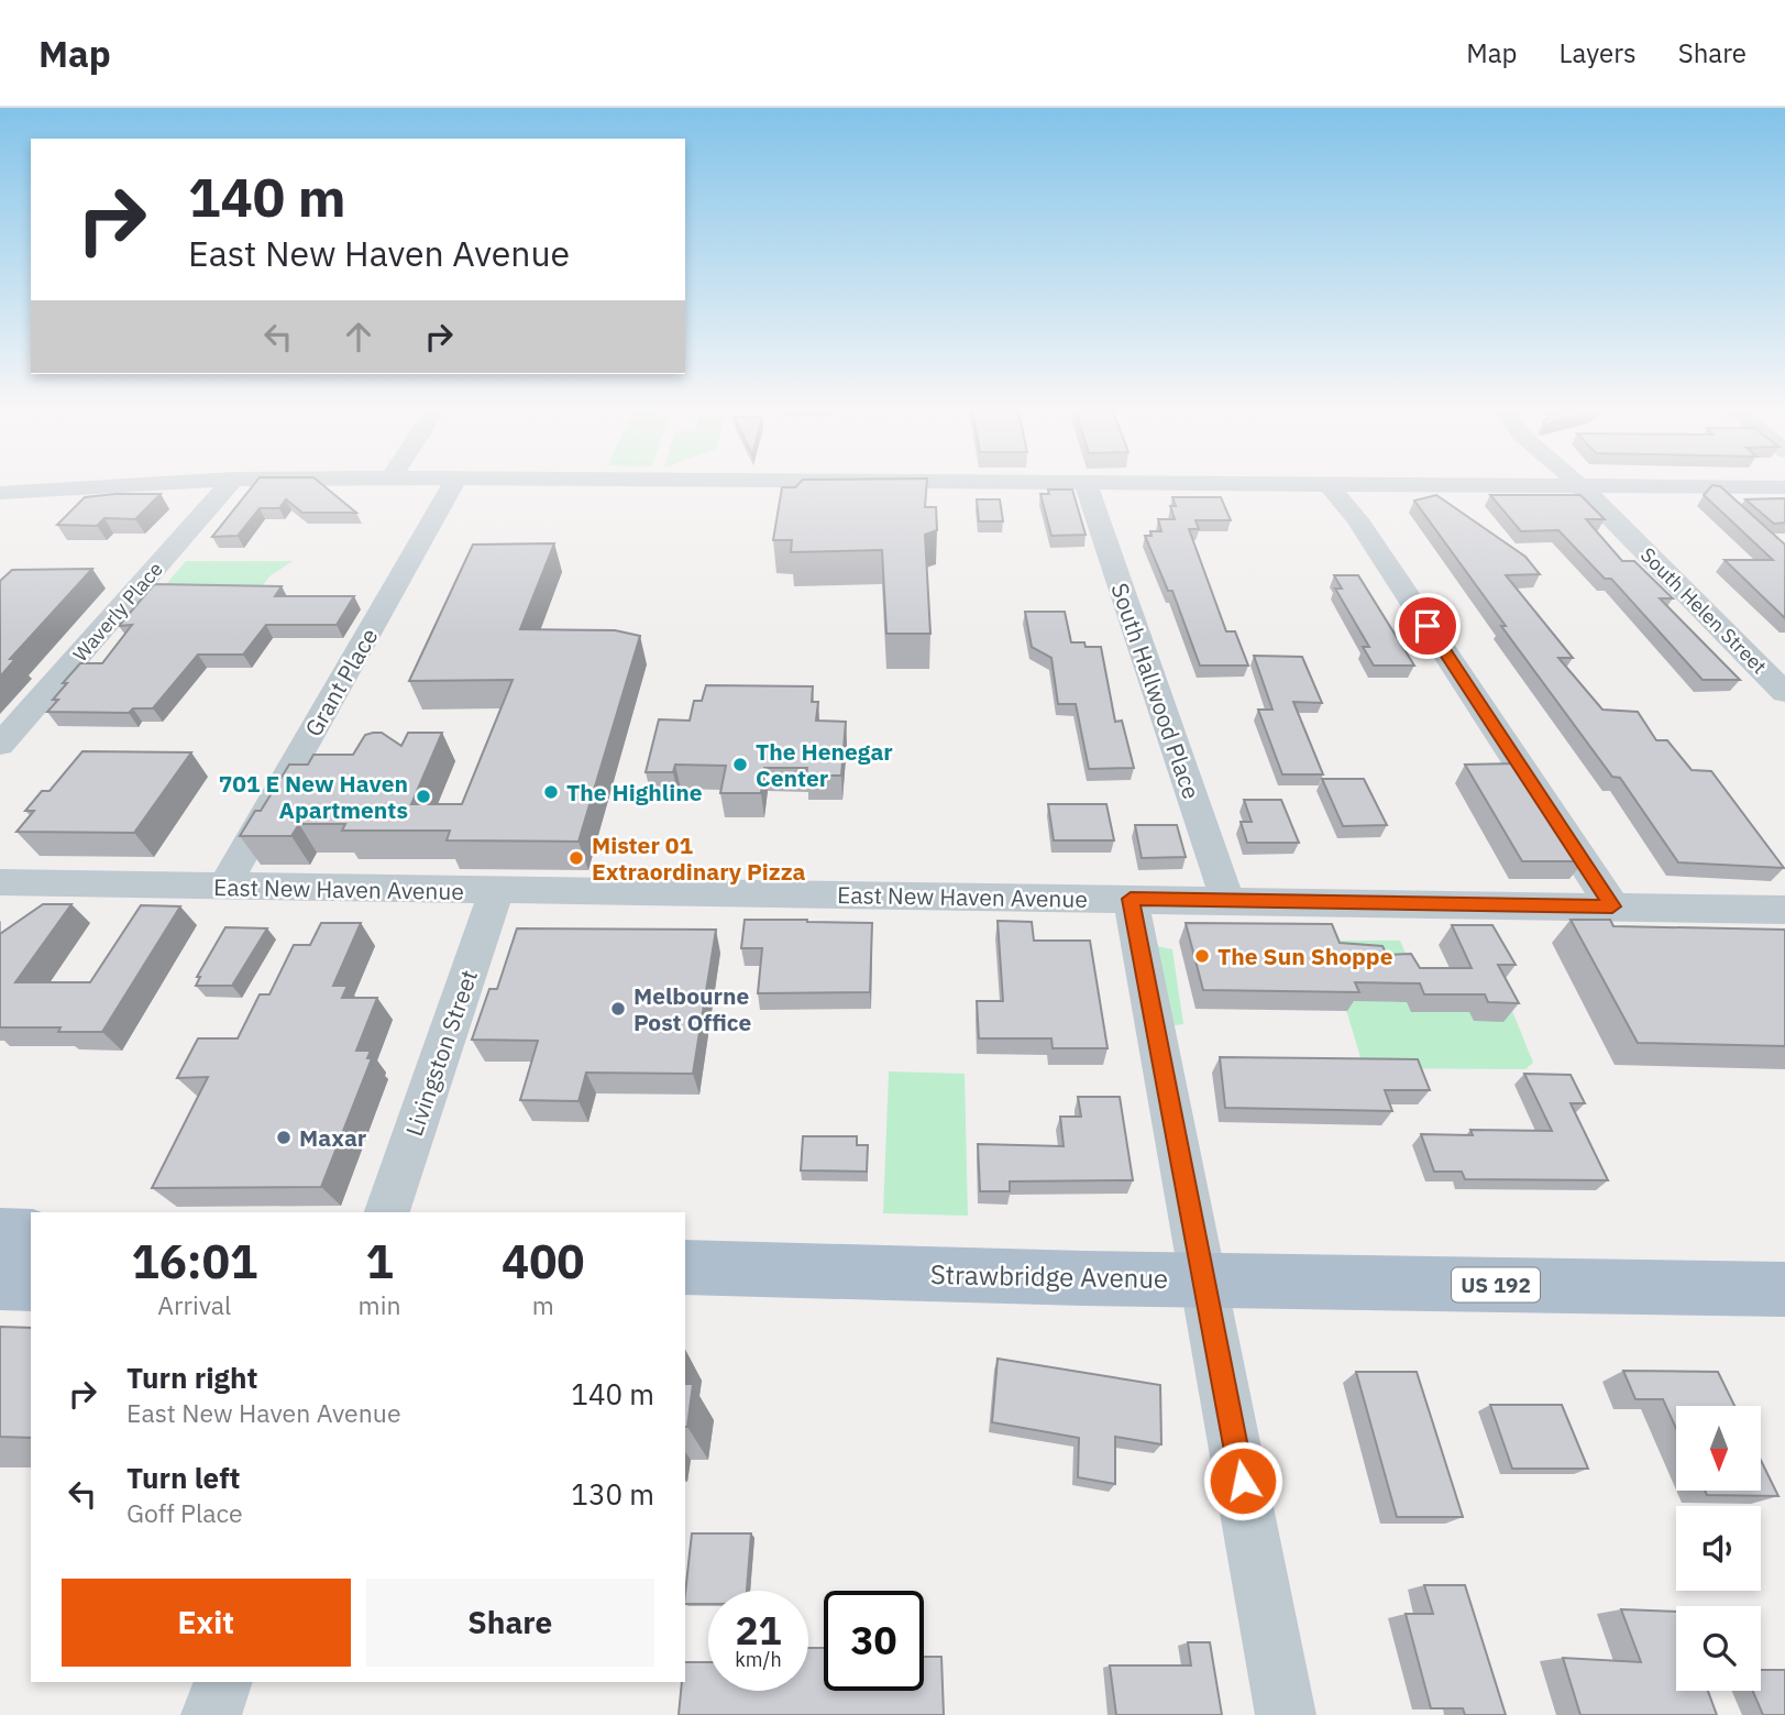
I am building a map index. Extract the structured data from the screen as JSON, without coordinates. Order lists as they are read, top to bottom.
{
  "streets": {
    "main road": ["Strawbridge Avenue", "US 192"],
    "street": [
      "South Helen Street",
      "Waverly Place",
      "Grant Place",
      "South Hallwood Place",
      "East New Haven Avenue",
      "Livingston Street"
    ]
  },
  "crossings": [
    ["Grant Place", "East New Haven Avenue"],
    ["South Hallwood Place", "East New Haven Avenue"],
    ["East New Haven Avenue", "Livingston Street"]
  ],
  "places": [
    "The Henegar Center",
    "The Highline",
    "701 E New Haven Apartments",
    "Mister 01 Extraordinary Pizza",
    "The Sun Shoppe",
    "Melbourne Post Office",
    "Maxar"
  ],
  "north": "bottom",
  "page": {
    "header": "Map",
    "nav": ["Map", "Layers", "Share"],
    "turn": ["140 m", "East New Haven Avenue"],
    "eta": [
      "16:01",
      "Arrival",
      "1",
      "min",
      "400",
      "m"
    ],
    "list": [
      {
        "name": "Turn right",
        "note": "East New Haven Avenue",
        "value": "140 m"
      },
      {
        "name": "Turn left",
        "note": "Goff Place",
        "value": "130 m"
      }
    ],
    "buttons": ["Exit", "Share"],
    "speed": "21 km/h",
    "limit": "30"
  }
}
